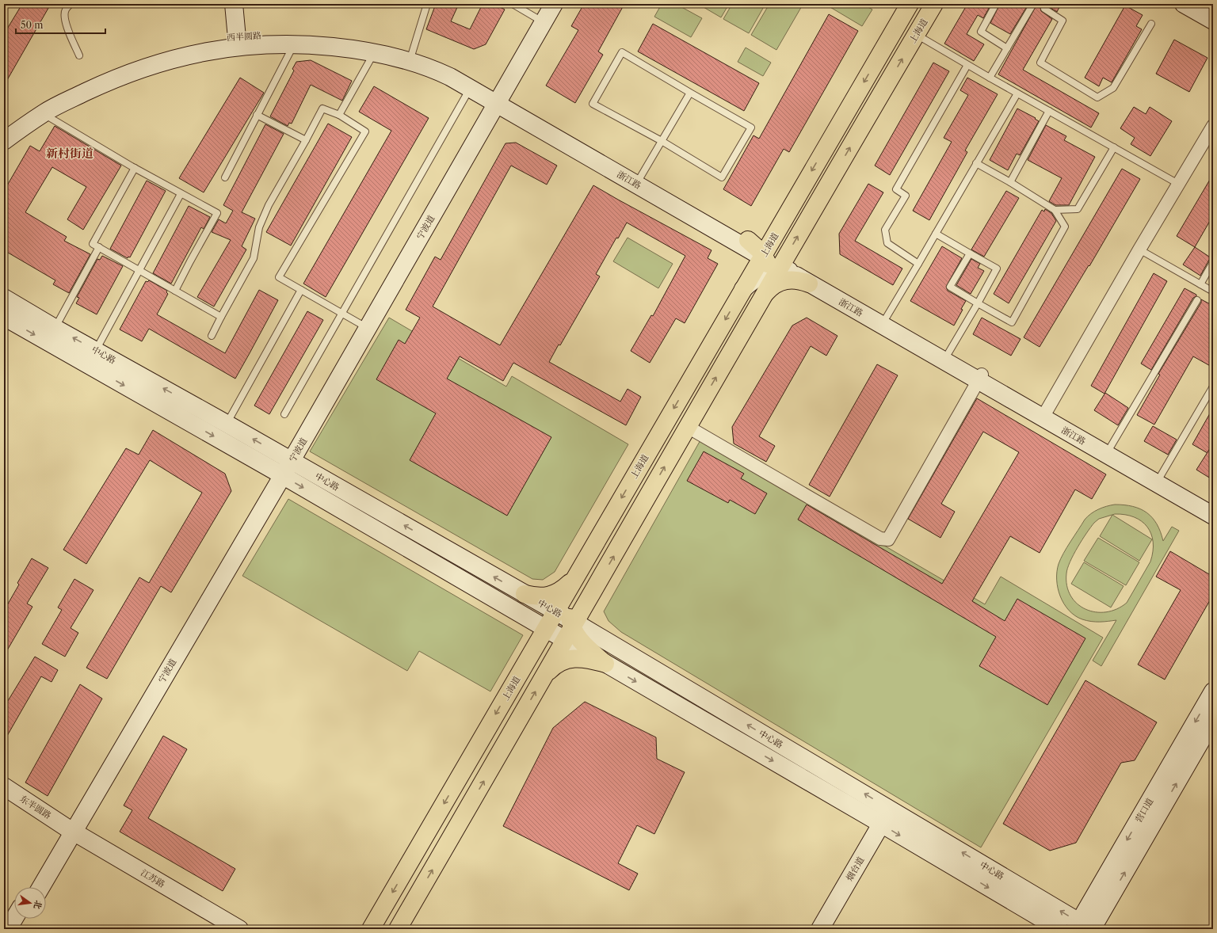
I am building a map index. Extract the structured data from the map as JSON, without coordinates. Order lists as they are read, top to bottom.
{
  "streets": {
    "main road": ["上海道"],
    "street": [
      "西半圆路",
      "浙江路",
      "宁波道",
      "中心路",
      "东半圆路",
      "营口道",
      "烟台道",
      "江苏路"
    ]
  },
  "crossings": [
    ["上海道", "浙江路"],
    ["上海道", "中心路"],
    ["西半圆路", "浙江路"],
    ["西半圆路", "宁波道"],
    ["浙江路", "宁波道"],
    ["宁波道", "中心路"],
    ["宁波道", "东半圆路"],
    ["宁波道", "江苏路"],
    ["中心路", "烟台道"],
    ["东半圆路", "江苏路"]
  ],
  "districts": ["新村街道"],
  "scale_bar": "50 m",
  "north": "right"
}
